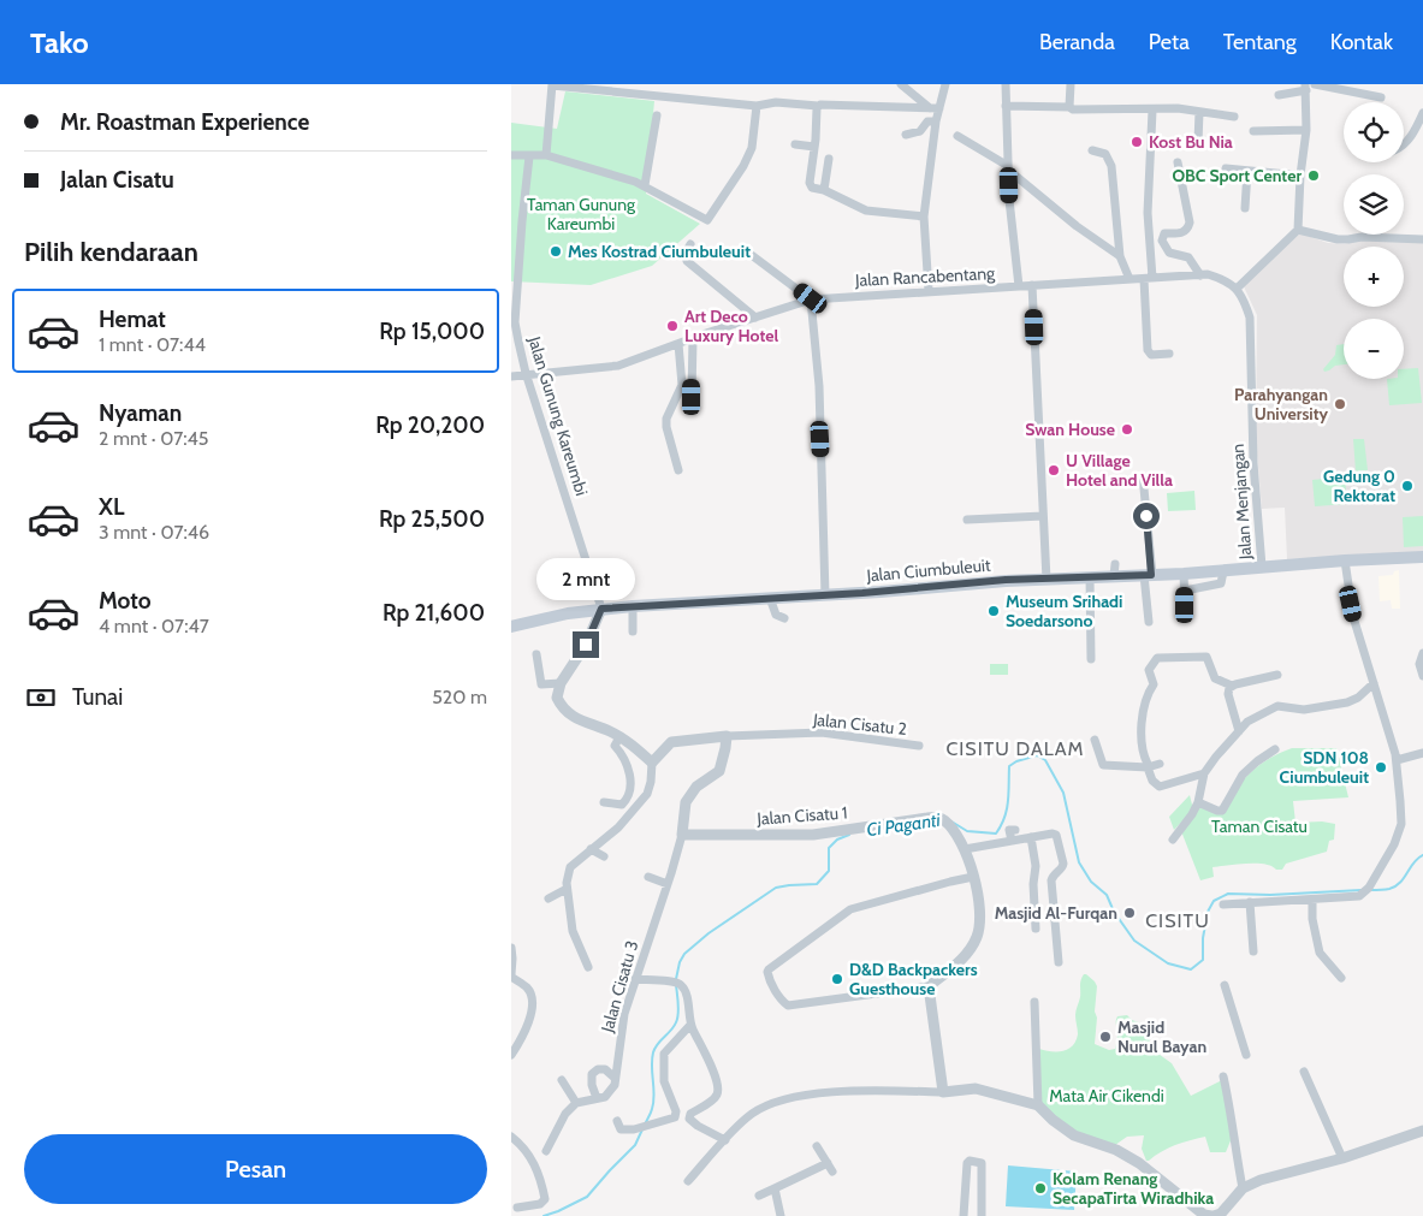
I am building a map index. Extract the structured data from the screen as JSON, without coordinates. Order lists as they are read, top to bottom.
{
  "streets": {
    "main road": ["Jalan Ciumbuleuit"],
    "street": [
      "Jalan Rancabentang",
      "Jalan Gunung Kareumbi",
      "Jalan Menjangan",
      "Jalan Cisatu 2",
      "Jalan Cisatu 1",
      "Jalan Cisatu 3"
    ]
  },
  "crossings": [
    ["Jalan Rancabentang", "Jalan Gunung Kareumbi"],
    ["Jalan Gunung Kareumbi", "Jalan Ciumbuleuit"],
    ["Jalan Menjangan", "Jalan Ciumbuleuit"],
    ["Jalan Cisatu 1", "Jalan Cisatu 3"]
  ],
  "districts": ["CISITU DALAM", "CISITU"],
  "water": ["Ci Paganti"],
  "parks": ["Taman Gunung Kareumbi", "Taman Cisatu", "Mata Air Cikendi"],
  "places": [
    "Kost Bu Nia",
    "OBC Sport Center",
    "Mes Kostrad Ciumbuleuit",
    "Art Deco Luxury Hotel",
    "Parahyangan University",
    "Swan House",
    "U Village Hotel and Villa",
    "Gedung 0 Rektorat",
    "Museum Srihadi Soedarsono",
    "SDN 108 Ciumbuleuit",
    "Masjid Al-Furqan",
    "D&D Backpackers Guesthouse",
    "Masjid Nurul Bayan",
    "Kolam Renang SecapaTirta Wiradhika"
  ],
  "page": {
    "header": "Tako",
    "nav": [
      "Beranda",
      "Peta",
      "Tentang",
      "Kontak"
    ],
    "banner": ["Mr. Roastman Experience", "Jalan Cisatu"],
    "map_buttons": ["+", "−"],
    "heading": "Pilih kendaraan",
    "list": [
      {
        "name": "Hemat",
        "note": "1 mnt · 07:44",
        "value": "Rp 15,000"
      },
      {
        "name": "Nyaman",
        "note": "2 mnt · 07:45",
        "value": "Rp 20,200"
      },
      {
        "name": "XL",
        "note": "3 mnt · 07:46",
        "value": "Rp 25,500"
      },
      {
        "name": "Moto",
        "note": "4 mnt · 07:47",
        "value": "Rp 21,600"
      }
    ],
    "bubble": "2 mnt",
    "pay": ["Tunai", "520 m"],
    "buttons": "Pesan"
  }
}
